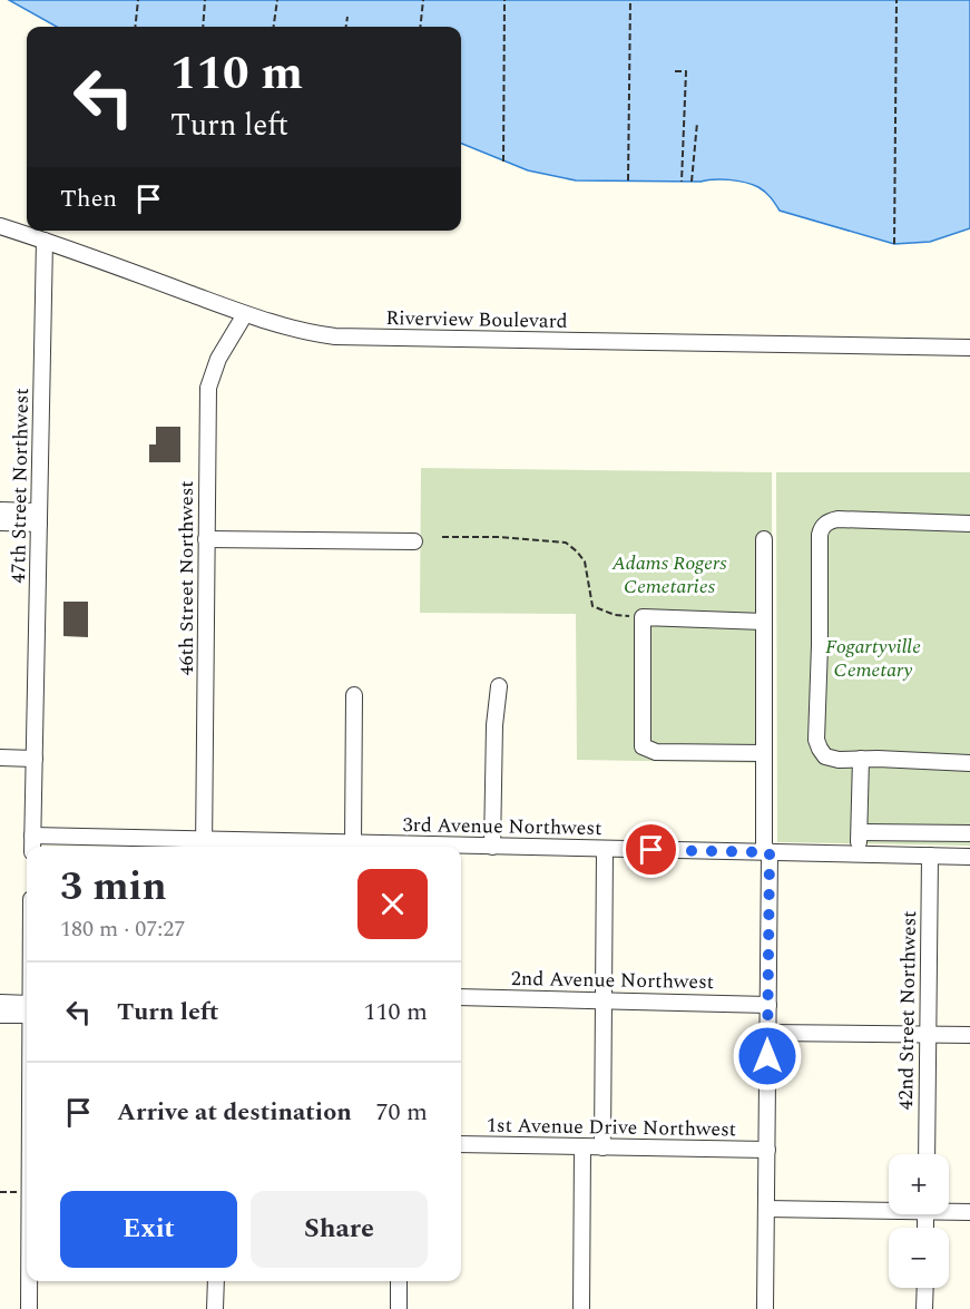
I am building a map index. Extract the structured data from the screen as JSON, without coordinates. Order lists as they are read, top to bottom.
{
  "streets": {
    "street": [
      "Riverview Boulevard",
      "47th Street Northwest",
      "46th Street Northwest",
      "3rd Avenue Northwest",
      "2nd Avenue Northwest",
      "42nd Street Northwest",
      "1st Avenue Drive Northwest"
    ]
  },
  "crossings": [
    ["Riverview Boulevard", "47th Street Northwest"],
    ["Riverview Boulevard", "46th Street Northwest"],
    ["47th Street Northwest", "3rd Avenue Northwest"],
    ["46th Street Northwest", "3rd Avenue Northwest"],
    ["3rd Avenue Northwest", "42nd Street Northwest"]
  ],
  "parks": ["Adams Rogers Cemetaries", "Fogartyville Cemetary"],
  "page": {
    "turn": ["110 m", "Turn left"],
    "then": "Then",
    "heading": ["3 min", "180 m · 07:27"],
    "list": [
      {
        "name": "Turn left",
        "value": "110 m"
      },
      {
        "name": "Arrive at destination",
        "value": "70 m"
      }
    ],
    "map_buttons": ["+", "−"],
    "buttons": ["Exit", "Share"]
  }
}
